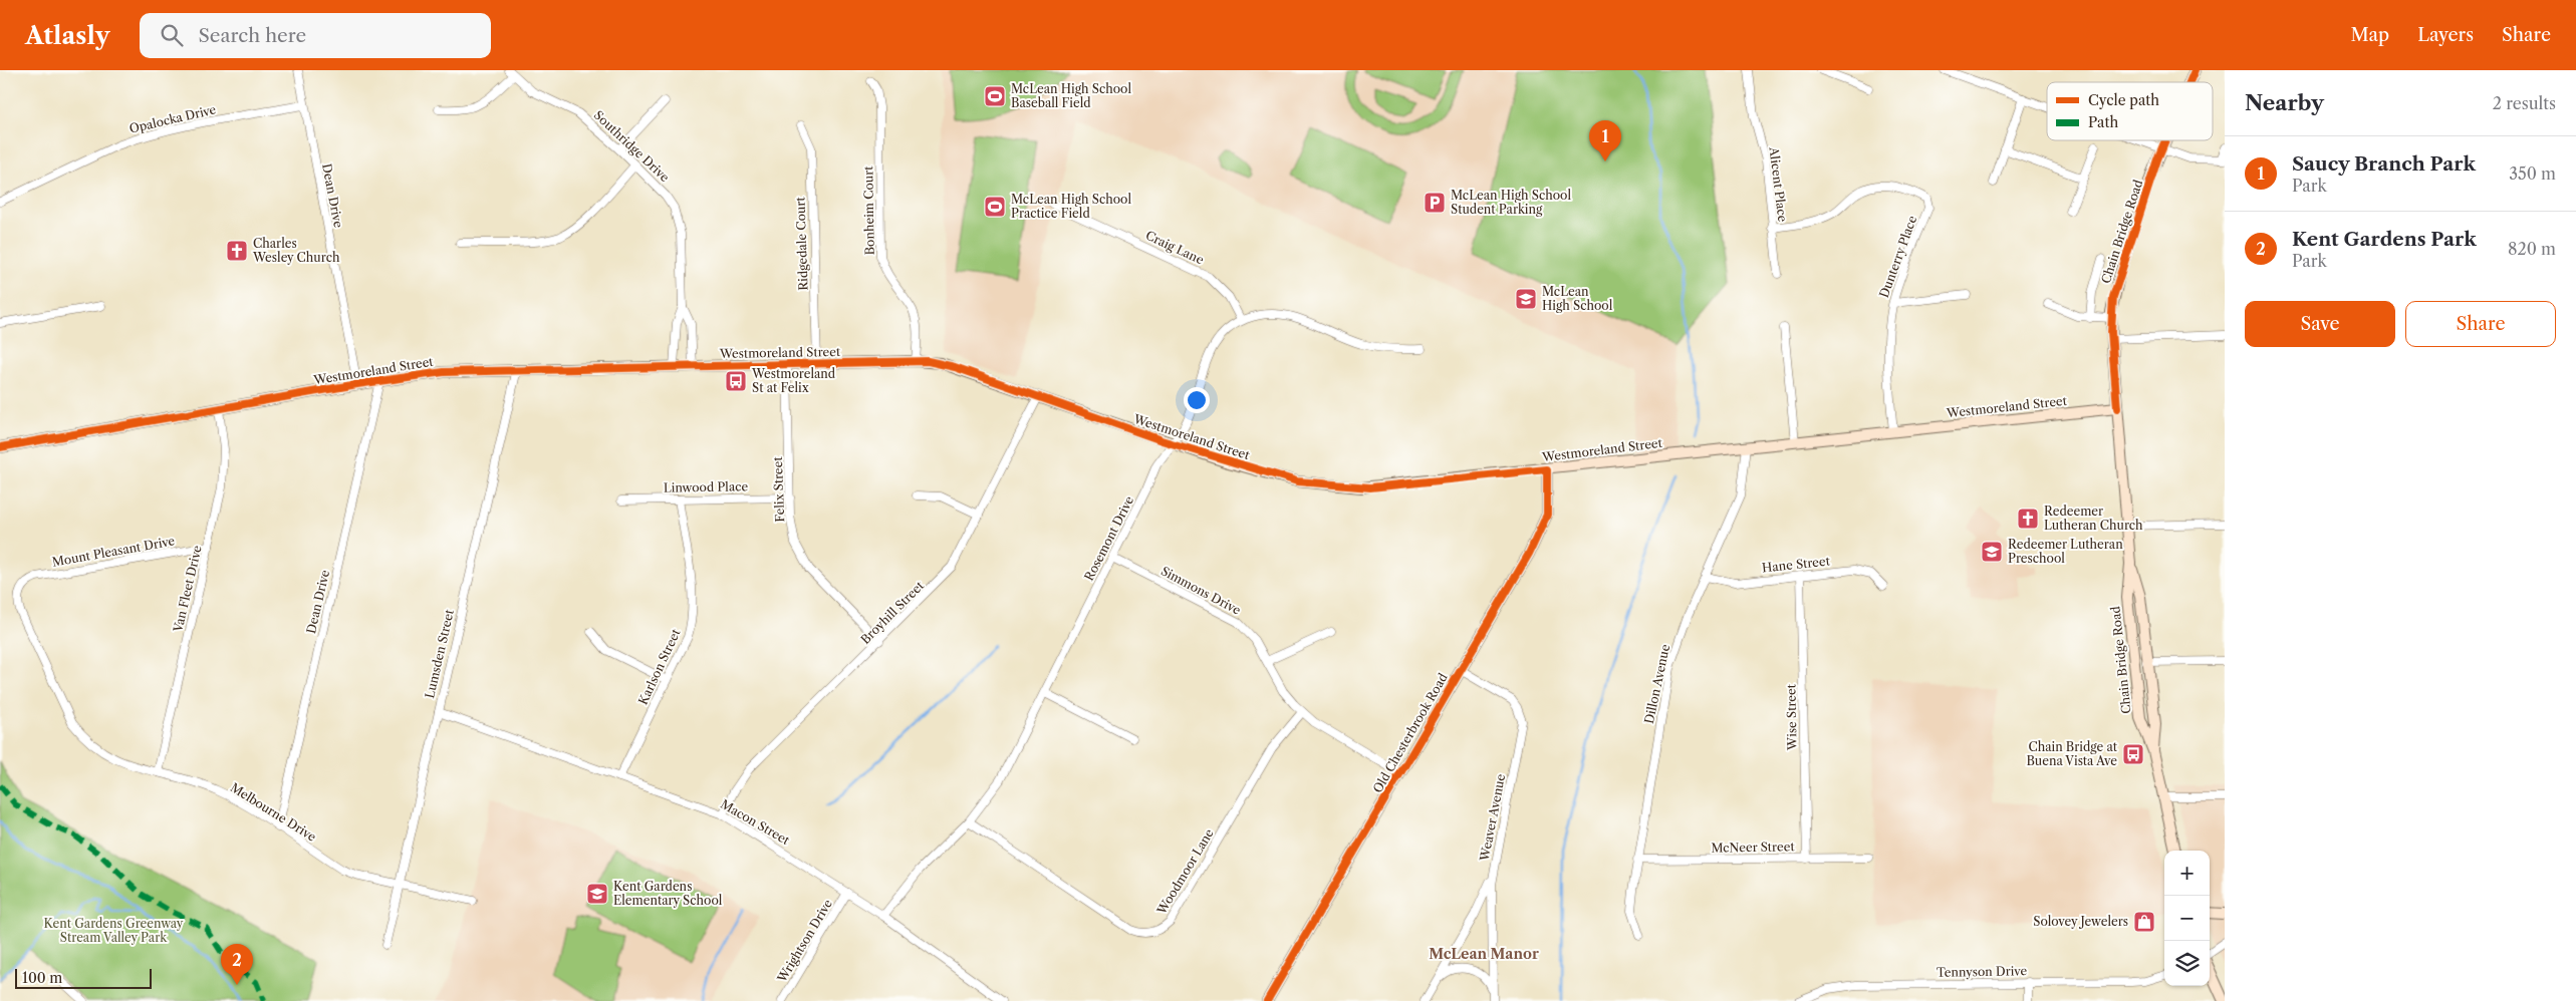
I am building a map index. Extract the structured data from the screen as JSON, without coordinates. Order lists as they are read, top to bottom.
{
  "streets": {
    "main road": ["Chain Bridge Road", "Westmoreland Street", "Old Chesterbrook Road"],
    "street": [
      "Opalocka Drive",
      "Southridge Drive",
      "Alicent Place",
      "Dean Drive",
      "Bonheim Court",
      "Ridgedale Court",
      "Craig Lane",
      "Dunterry Place",
      "Linwood Place",
      "Felix Street",
      "Rosemont Drive",
      "Mount Pleasant Drive",
      "Hane Street",
      "Van Fleet Drive",
      "Simmons Drive",
      "Broyhill Street",
      "Lumsden Street",
      "Karlson Street",
      "Dillon Avenue",
      "Wise Street",
      "Melbourne Drive",
      "Weaver Avenue",
      "Macon Street",
      "McNeer Street",
      "Woodmoor Lane",
      "Wrightson Drive",
      "Tennyson Drive"
    ]
  },
  "crossings": [
    ["Opalocka Drive", "Dean Drive"],
    ["Southridge Drive", "Westmoreland Street"],
    ["Alicent Place", "Dunterry Place"],
    ["Dean Drive", "Westmoreland Street"],
    ["Dean Drive", "Melbourne Drive"],
    ["Bonheim Court", "Westmoreland Street"],
    ["Chain Bridge Road", "Westmoreland Street"],
    ["Ridgedale Court", "Westmoreland Street"],
    ["Craig Lane", "Rosemont Drive"],
    ["Dunterry Place", "Westmoreland Street"],
    ["Westmoreland Street", "Felix Street"],
    ["Westmoreland Street", "Rosemont Drive"],
    ["Westmoreland Street", "Van Fleet Drive"],
    ["Westmoreland Street", "Broyhill Street"],
    ["Westmoreland Street", "Lumsden Street"],
    ["Westmoreland Street", "Dillon Avenue"],
    ["Westmoreland Street", "Old Chesterbrook Road"],
    ["Linwood Place", "Felix Street"],
    ["Linwood Place", "Karlson Street"],
    ["Felix Street", "Broyhill Street"],
    ["Rosemont Drive", "Simmons Drive"],
    ["Rosemont Drive", "Macon Street"],
    ["Rosemont Drive", "Woodmoor Lane"],
    ["Mount Pleasant Drive", "Van Fleet Drive"],
    ["Mount Pleasant Drive", "Melbourne Drive"],
    ["Hane Street", "Dillon Avenue"],
    ["Hane Street", "Wise Street"],
    ["Van Fleet Drive", "Melbourne Drive"],
    ["Simmons Drive", "Old Chesterbrook Road"],
    ["Simmons Drive", "Woodmoor Lane"],
    ["Broyhill Street", "Macon Street"],
    ["Lumsden Street", "Melbourne Drive"],
    ["Lumsden Street", "Macon Street"],
    ["Karlson Street", "Macon Street"],
    ["Dillon Avenue", "McNeer Street"],
    ["Wise Street", "McNeer Street"],
    ["Old Chesterbrook Road", "Weaver Avenue"],
    ["Macon Street", "Wrightson Drive"]
  ],
  "districts": ["McLean Manor"],
  "parks": ["Kent Gardens Greenway Stream Valley Park"],
  "places": {
    "sports": ["McLean High School Baseball Field", "McLean High School Practice Field"],
    "parking": ["McLean High School Student Parking"],
    "church": ["Charles Wesley Church", "Redeemer Lutheran Church"],
    "school or university": ["McLean High School", "Redeemer Lutheran Preschool", "Kent Gardens Elementary School"],
    "bus stop": ["Westmoreland St at Felix", "Chain Bridge at Buena Vista Ave"],
    "shop": ["Solovey Jewelers"]
  },
  "legend": ["Cycle path", "Path"],
  "scale_bar": "100 m",
  "page": {
    "header": "Atlasly",
    "search": "Search here",
    "nav": ["Map", "Layers", "Share"],
    "heading": ["Nearby", "2 results"],
    "pins": ["1", "2"],
    "list": [
      {
        "mark": "1",
        "name": "Saucy Branch Park",
        "note": "Park",
        "value": "350 m"
      },
      {
        "mark": "2",
        "name": "Kent Gardens Park",
        "note": "Park",
        "value": "820 m"
      }
    ],
    "buttons": ["Save", "Share"],
    "map_buttons": ["+", "−"],
    "scale": "100 m"
  }
}
